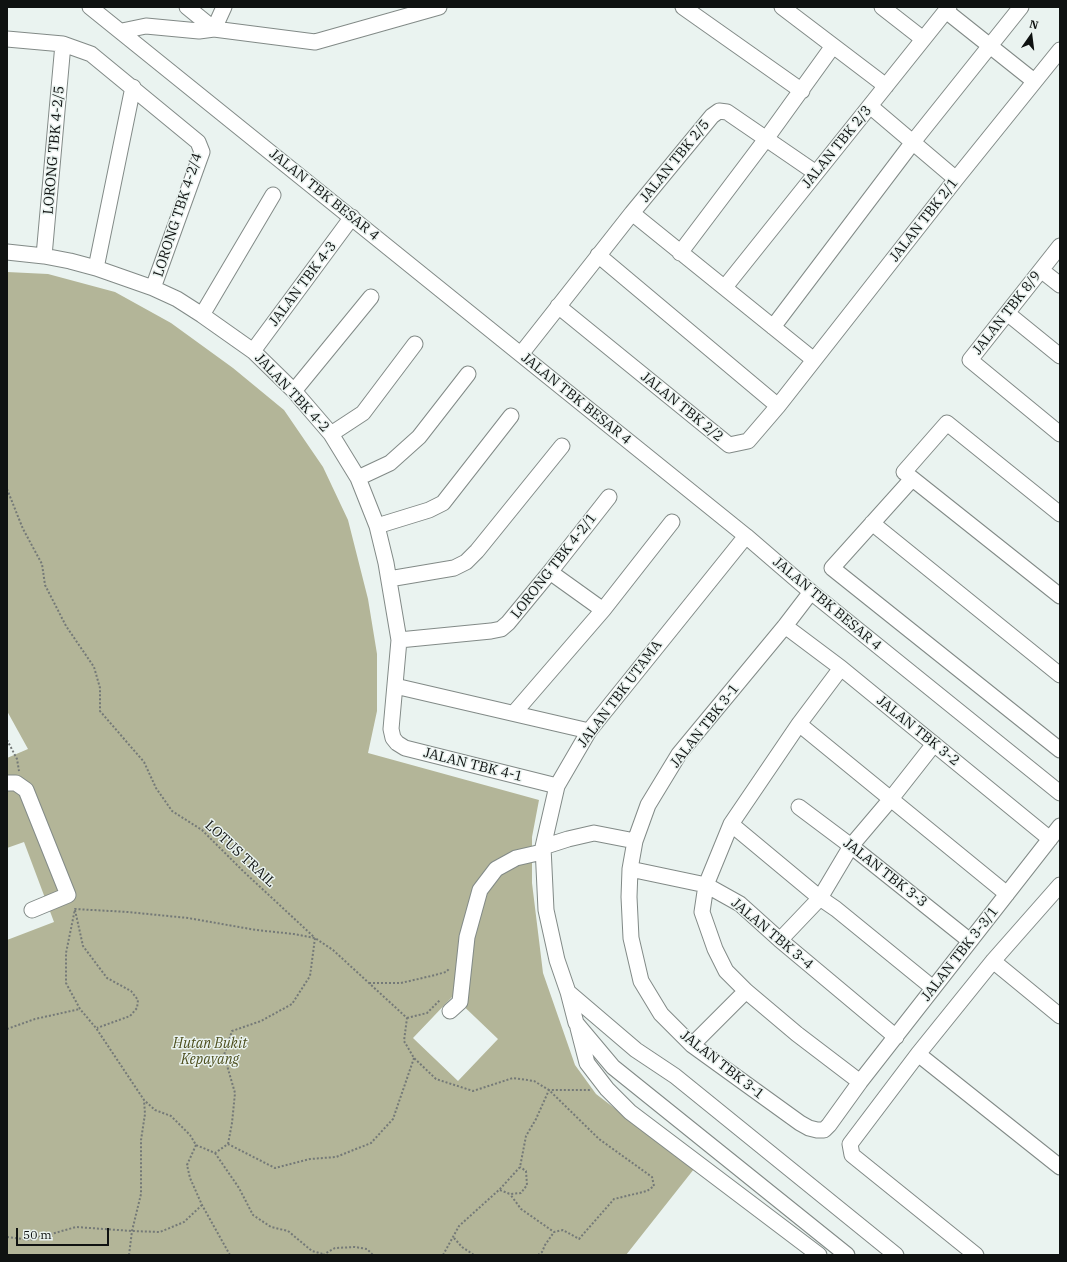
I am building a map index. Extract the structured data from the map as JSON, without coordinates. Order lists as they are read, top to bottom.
{
  "streets": {
    "street": [
      "JALAN TBK 2/3",
      "LORONG TBK 4-2/5",
      "JALAN TBK 2/5",
      "JALAN TBK BESAR 4",
      "LORONG TBK 4-2/4",
      "JALAN TBK 2/1",
      "JALAN TBK 4-3",
      "JALAN TBK 8/9",
      "JALAN TBK 4-2",
      "JALAN TBK 2/2",
      "LORONG TBK 4-2/1",
      "JALAN TBK UTAMA",
      "JALAN TBK 3-1",
      "JALAN TBK 3-2",
      "JALAN TBK 4-1",
      "JALAN TBK 3-3",
      "JALAN TBK 3-4",
      "JALAN TBK 3-3/1"
    ],
    "path": ["LOTUS TRAIL"]
  },
  "crossings": [
    ["LORONG TBK 4-2/5", "JALAN TBK 4-2"],
    ["JALAN TBK 2/5", "JALAN TBK BESAR 4"],
    ["JALAN TBK 2/5", "JALAN TBK 2/2"],
    ["JALAN TBK BESAR 4", "JALAN TBK 4-3"],
    ["JALAN TBK BESAR 4", "JALAN TBK UTAMA"],
    ["JALAN TBK BESAR 4", "JALAN TBK 3-1"],
    ["LORONG TBK 4-2/4", "JALAN TBK 4-2"],
    ["JALAN TBK 2/1", "JALAN TBK 2/2"],
    ["JALAN TBK 4-3", "JALAN TBK 4-2"],
    ["JALAN TBK 4-2", "LORONG TBK 4-2/1"],
    ["JALAN TBK 4-2", "JALAN TBK 4-1"],
    ["JALAN TBK UTAMA", "JALAN TBK 4-1"],
    ["JALAN TBK 3-1", "JALAN TBK 3-2"],
    ["JALAN TBK 3-1", "JALAN TBK 3-4"],
    ["JALAN TBK 3-1", "JALAN TBK 3-3/1"],
    ["JALAN TBK 3-2", "JALAN TBK 3-3/1"],
    ["JALAN TBK 3-3", "JALAN TBK 3-3/1"],
    ["JALAN TBK 3-4", "JALAN TBK 3-3/1"]
  ],
  "parks": ["Hutan Bukit Kepayang"],
  "scale_bar": "50 m",
  "north": "top"
}
